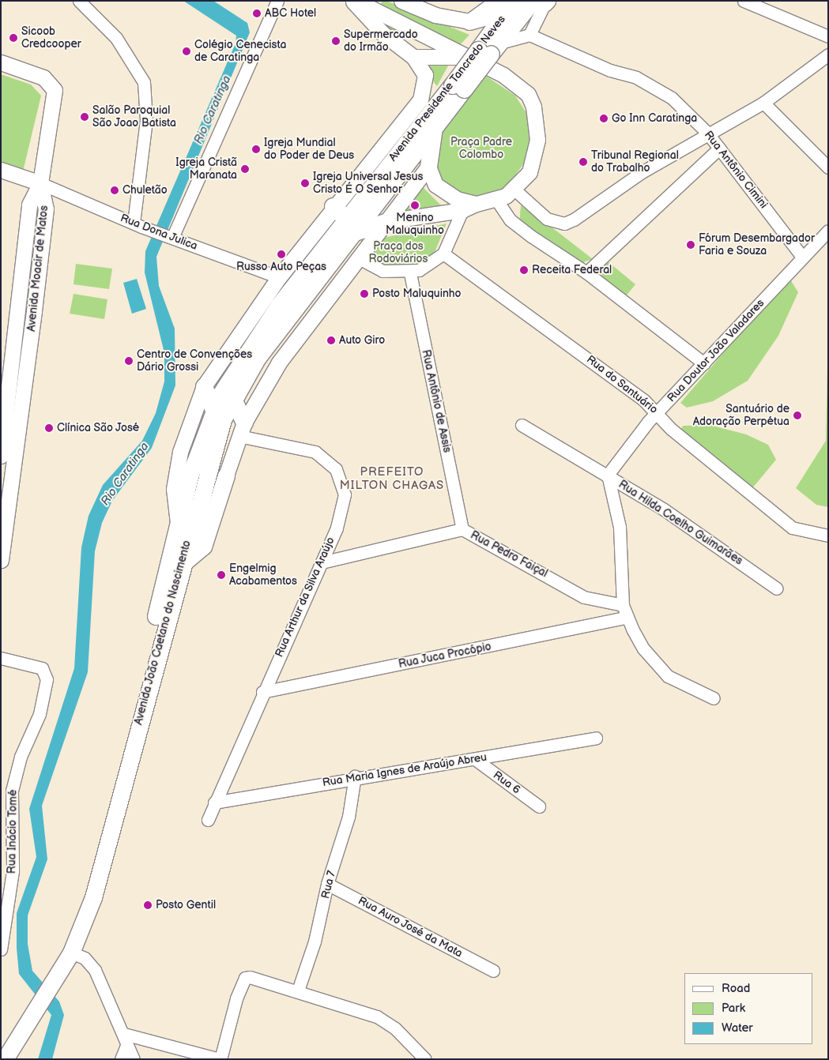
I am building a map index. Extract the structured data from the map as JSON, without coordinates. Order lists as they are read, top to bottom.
{
  "streets": {
    "highway": ["Avenida Presidente Tancredo Neves", "Avenida João Caetano do Nascimento"],
    "main road": ["Avenida Moacir de Matos"],
    "street": [
      "Rua Antônio Cimini",
      "Rua Dona Julica",
      "Rua Doutor João Valadares",
      "Rua do Santuário",
      "Rua Antônio de Assis",
      "Rua Hilda Coelho Guimarães",
      "Rua Pedro Faiçal",
      "Rua Arthur da Silva Araújo",
      "Rua Juca Procópio",
      "Rua Maria Ignes de Araújo Abreu",
      "Rua 6",
      "Rua Inácio Tomé",
      "Rua 7",
      "Rua Auro José da Mata"
    ]
  },
  "crossings": [
    ["Avenida Presidente Tancredo Neves", "Rua Dona Julica"],
    ["Avenida Presidente Tancredo Neves", "Avenida João Caetano do Nascimento"],
    ["Rua Antônio Cimini", "Rua Doutor João Valadares"],
    ["Rua Dona Julica", "Avenida Moacir de Matos"],
    ["Rua Dona Julica", "Avenida João Caetano do Nascimento"],
    ["Rua Doutor João Valadares", "Rua do Santuário"],
    ["Rua Doutor João Valadares", "Rua Hilda Coelho Guimarães"],
    ["Rua Antônio de Assis", "Rua Pedro Faiçal"],
    ["Rua Pedro Faiçal", "Rua Arthur da Silva Araújo"],
    ["Rua Arthur da Silva Araújo", "Rua Juca Procópio"],
    ["Rua Arthur da Silva Araújo", "Rua Maria Ignes de Araújo Abreu"],
    ["Rua Maria Ignes de Araújo Abreu", "Rua 6"],
    ["Rua Maria Ignes de Araújo Abreu", "Rua 7"],
    ["Rua 7", "Rua Auro José da Mata"]
  ],
  "districts": ["PREFEITO MILTON CHAGAS"],
  "water": ["Rio Caratinga"],
  "parks": ["Praça Padre Colombo", "Praça dos Rodoviários"],
  "places": [
    "ABC Hotel",
    "Sicoob Credcooper",
    "Supermercado do Irmão",
    "Colégio Cenecista de Caratinga",
    "Salão Paroquial São Joao Batista",
    "Go Inn Caratinga",
    "Igreja Mundial do Poder de Deus",
    "Tribunal Regional do Trabalho",
    "Igreja Cristã Maranata",
    "Igreja Universal Jesus Cristo É O Senhor",
    "Chuletão",
    "Menino Maluquinho",
    "Fórum Desembargador Faria e Souza",
    "Russo Auto Peças",
    "Receita Federal",
    "Posto Maluquinho",
    "Auto Giro",
    "Centro de Convenções Dário Grossi",
    "Santuário de Adoração Perpétua",
    "Clínica São José",
    "Engelmig Acabamentos",
    "Posto Gentil"
  ],
  "legend": ["Road", "Park", "Water"]
}
